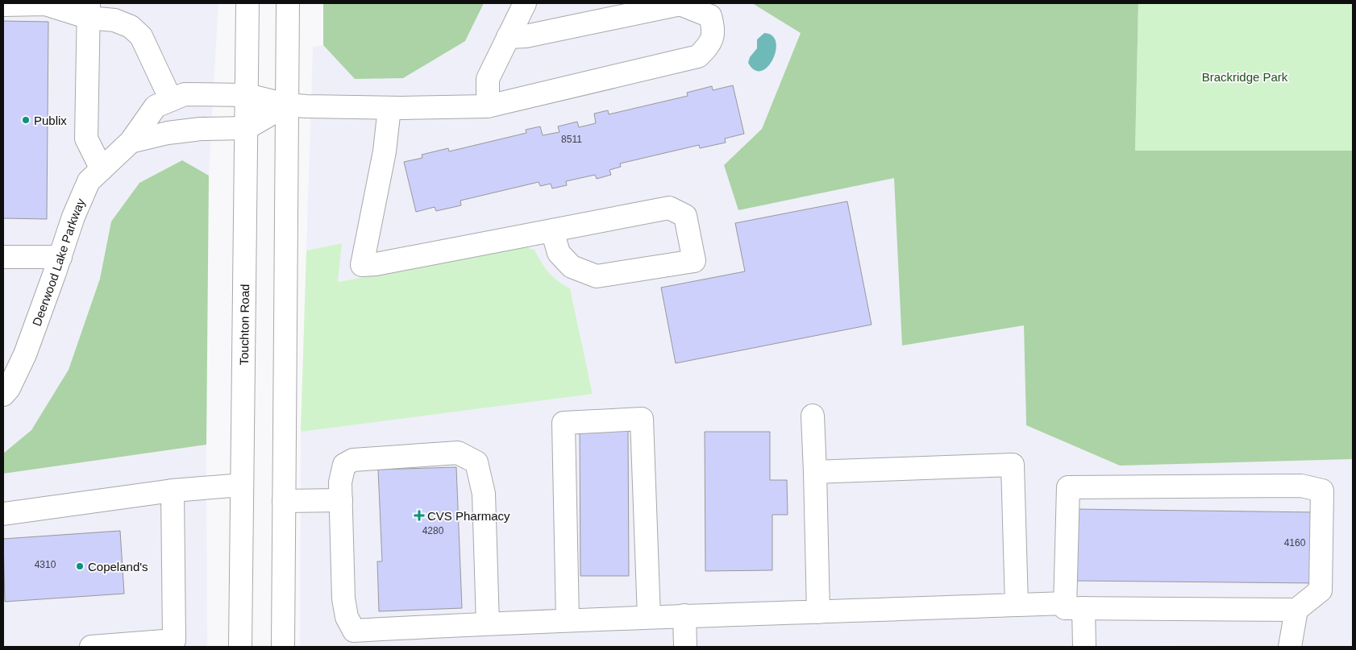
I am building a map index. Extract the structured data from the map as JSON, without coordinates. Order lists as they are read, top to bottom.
{
  "streets": {
    "street": ["Deerwood Lake Parkway", "Touchton Road"]
  },
  "crossings": [
    ["Deerwood Lake Parkway", "Touchton Road"]
  ],
  "parks": ["Brackridge Park"],
  "places": {
    "other": ["Publix", "Copeland's"],
    "health": ["CVS Pharmacy"]
  },
  "house_numbers": [
    "8511",
    "4280",
    "4160",
    "4310"
  ]
}
